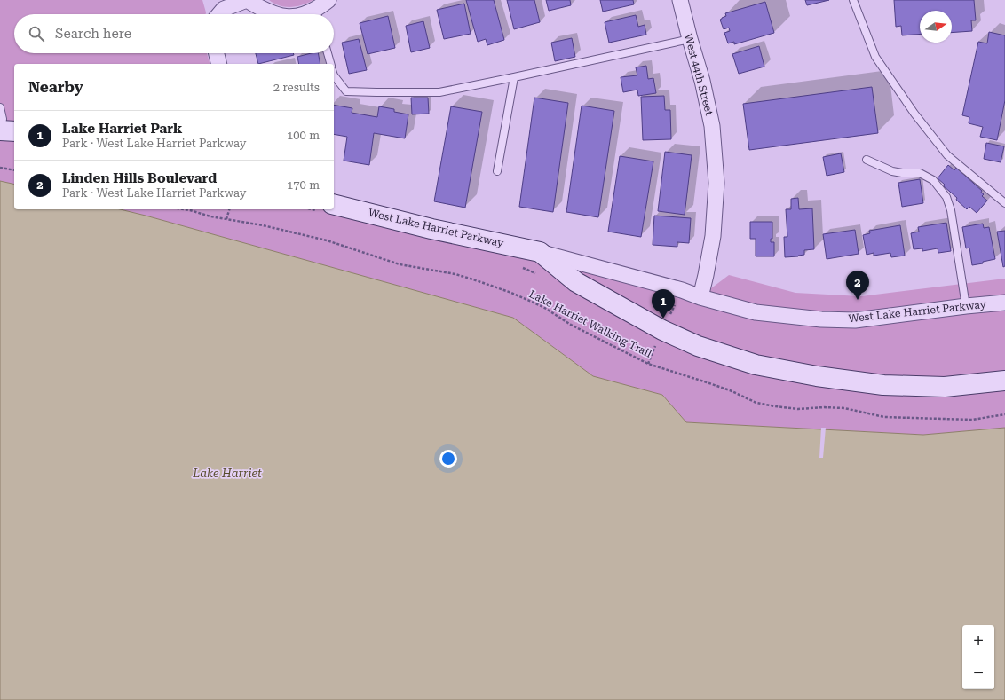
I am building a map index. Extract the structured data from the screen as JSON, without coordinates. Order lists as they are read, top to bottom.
{
  "streets": {
    "street": ["West 44th Street", "West Lake Harriet Parkway"],
    "path": ["Lake Harriet Walking Trail"]
  },
  "crossings": [
    ["West 44th Street", "West Lake Harriet Parkway"]
  ],
  "water": ["Lake Harriet"],
  "north": "right",
  "page": {
    "search": "Search here",
    "heading": ["Nearby", "2 results"],
    "list": [
      {
        "mark": "1",
        "name": "Lake Harriet Park",
        "note": "Park · West Lake Harriet Parkway",
        "value": "100 m"
      },
      {
        "mark": "2",
        "name": "Linden Hills Boulevard",
        "note": "Park · West Lake Harriet Parkway",
        "value": "170 m"
      }
    ],
    "pins": ["2", "1"],
    "map_buttons": ["+", "−"]
  }
}
